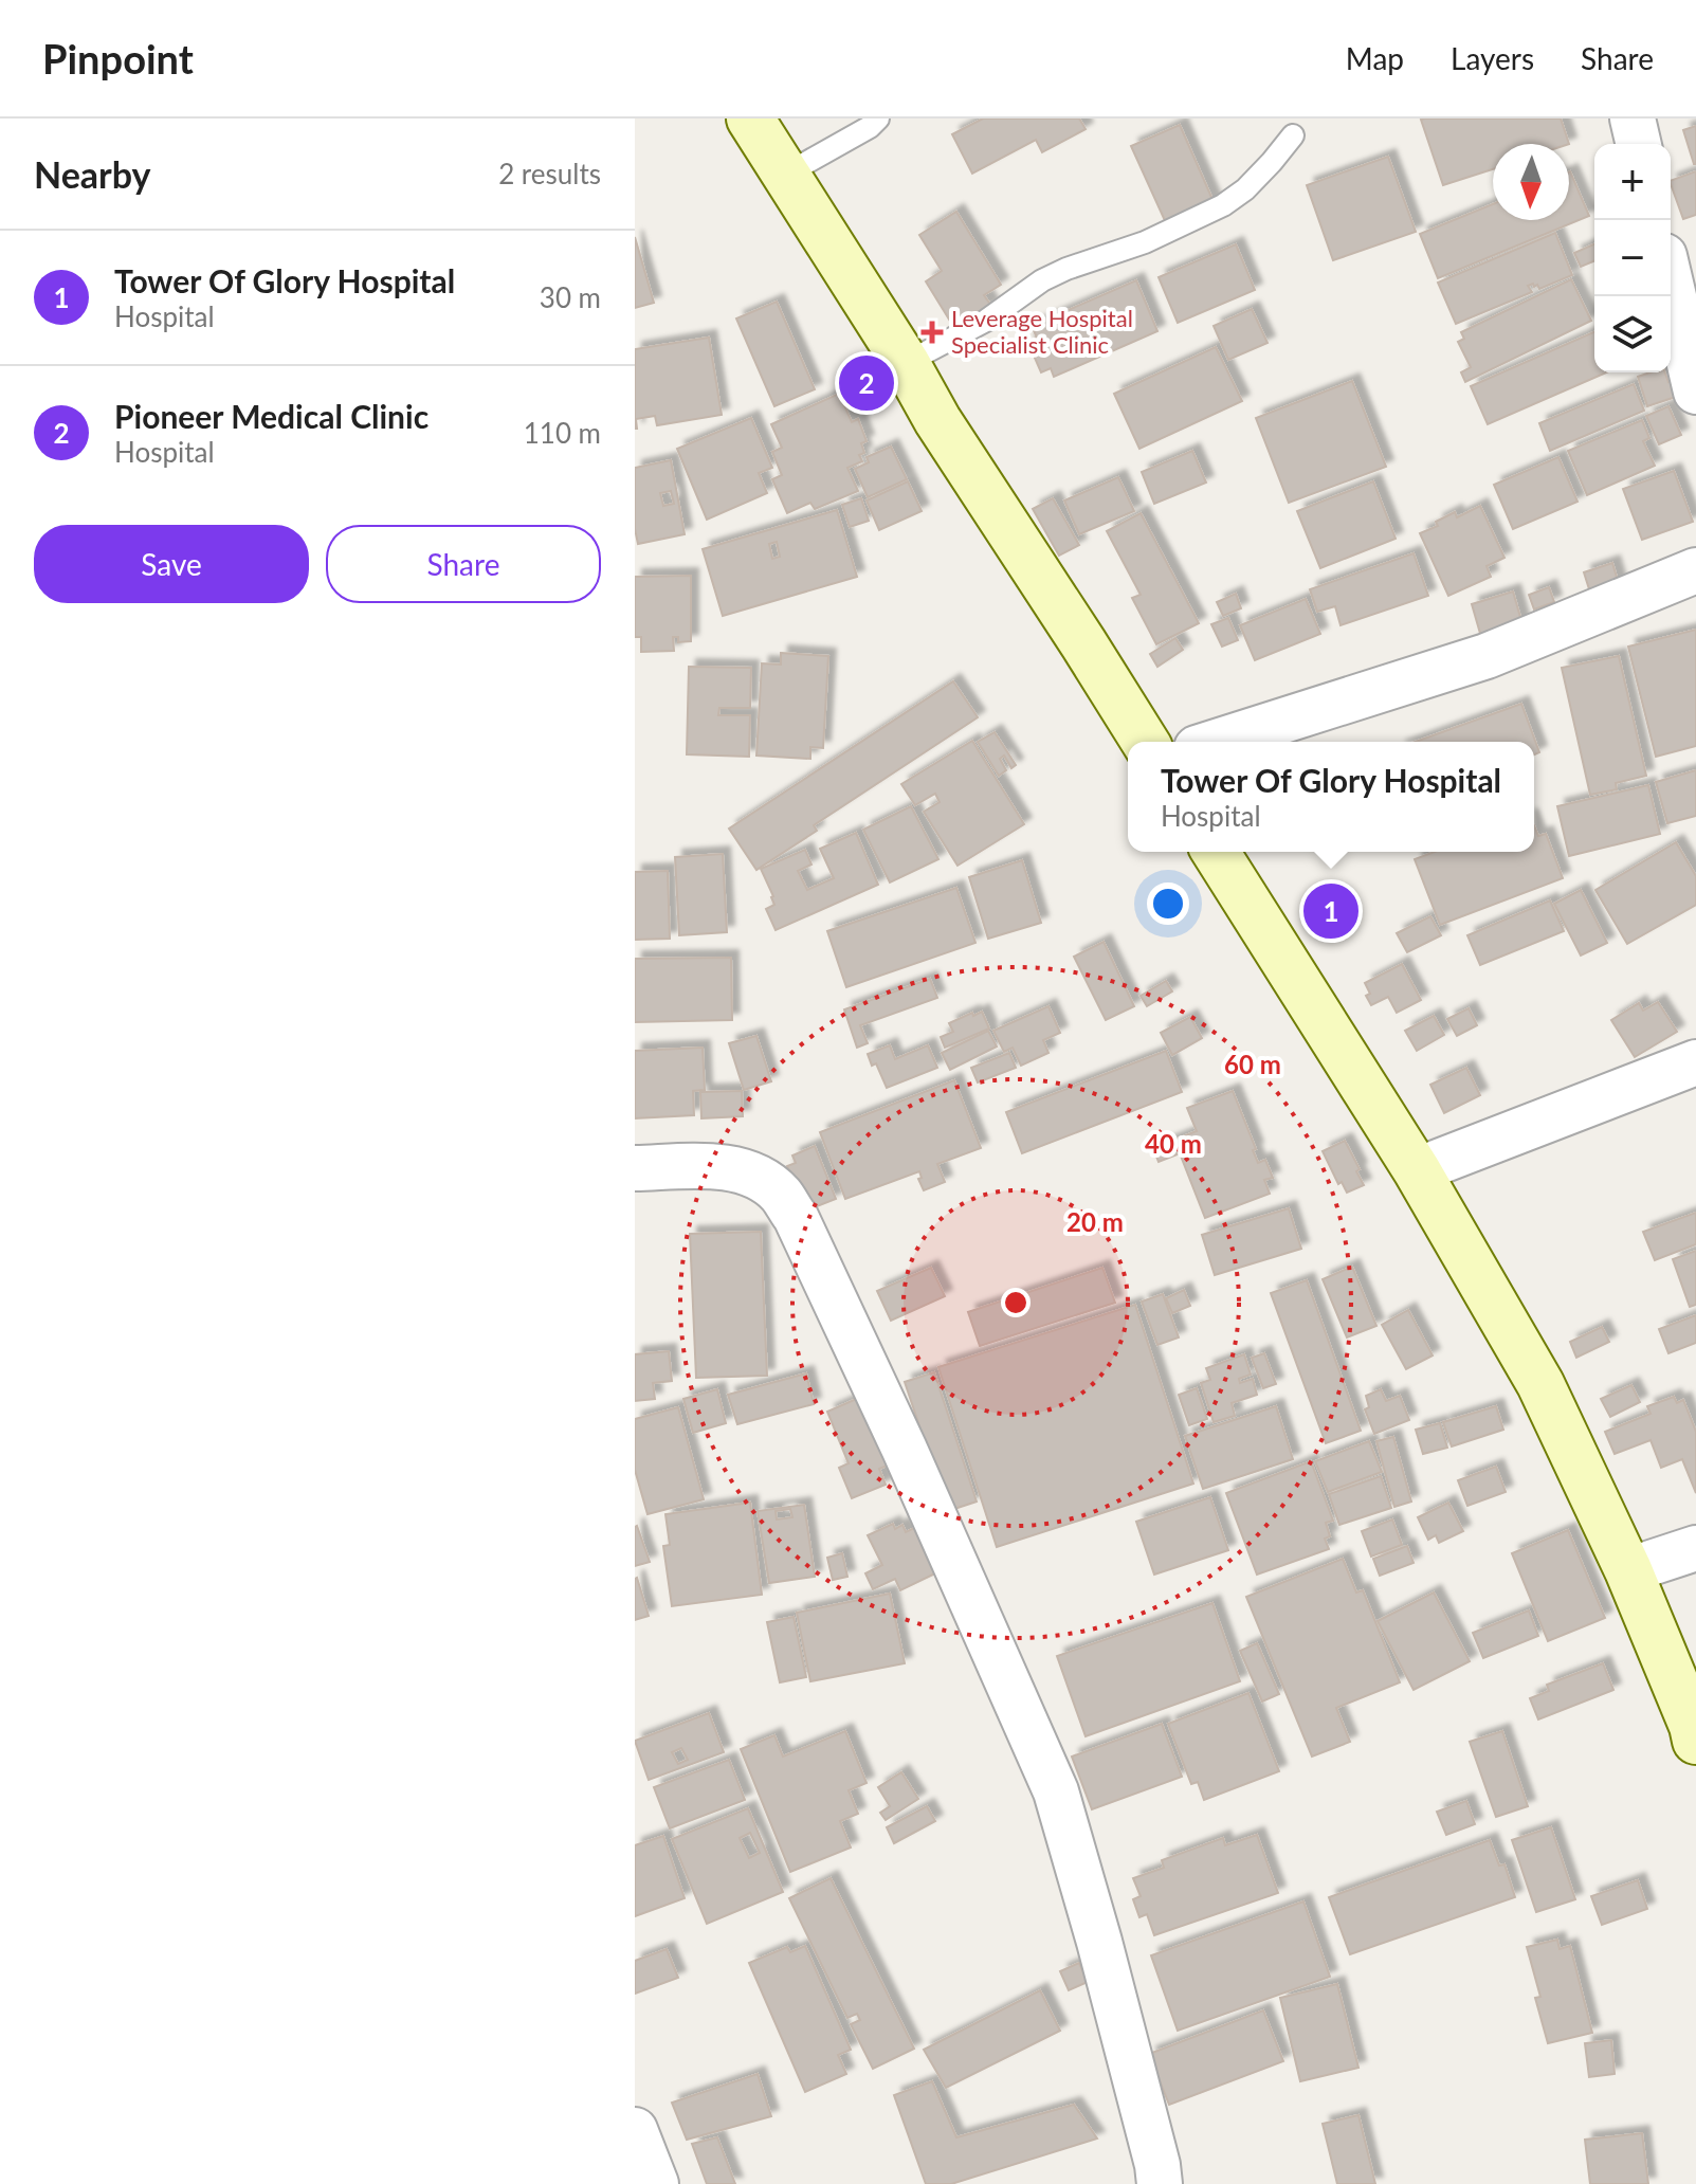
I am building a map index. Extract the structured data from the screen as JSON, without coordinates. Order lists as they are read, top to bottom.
{
  "places": {
    "health": ["Leverage Hospital Specialist Clinic"]
  },
  "north": "bottom",
  "page": {
    "header": "Pinpoint",
    "nav": ["Map", "Layers", "Share"],
    "heading": ["Nearby", "2 results"],
    "map_buttons": ["+", "−"],
    "list": [
      {
        "mark": "1",
        "name": "Tower Of Glory Hospital",
        "note": "Hospital",
        "value": "30 m"
      },
      {
        "mark": "2",
        "name": "Pioneer Medical Clinic",
        "note": "Hospital",
        "value": "110 m"
      }
    ],
    "pins": ["2", "1"],
    "buttons": ["Save", "Share"],
    "popup": ["Tower Of Glory Hospital", "Hospital"]
  },
  "rings": ["60 m", "40 m", "20 m"]
}
